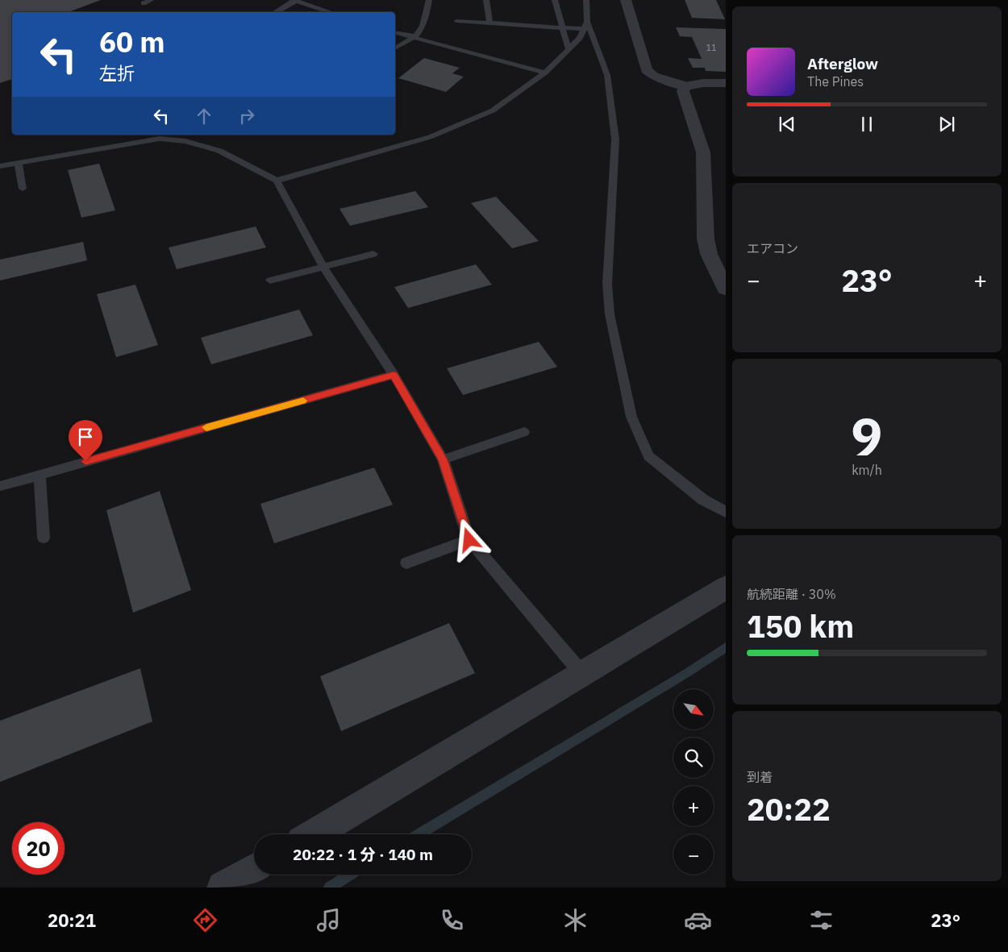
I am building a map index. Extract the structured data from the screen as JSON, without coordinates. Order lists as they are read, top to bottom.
{
  "house_numbers": ["11"],
  "north": "bottom right",
  "page": {
    "turn": ["60 m", "左折"],
    "song": ["Afterglow", "The Pines"],
    "tile": [
      "エアコン",
      ["9", "km/h"],
      ["航続距離 · 30%", "150 km"],
      ["到着", "20:22"]
    ],
    "heat": ["−", "23°", "+"],
    "map_buttons": ["+", "−"],
    "limit": "20",
    "trip": "20:22 · 1 分 · 140 m",
    "tabs": ["20:21", "23°"]
  }
}
